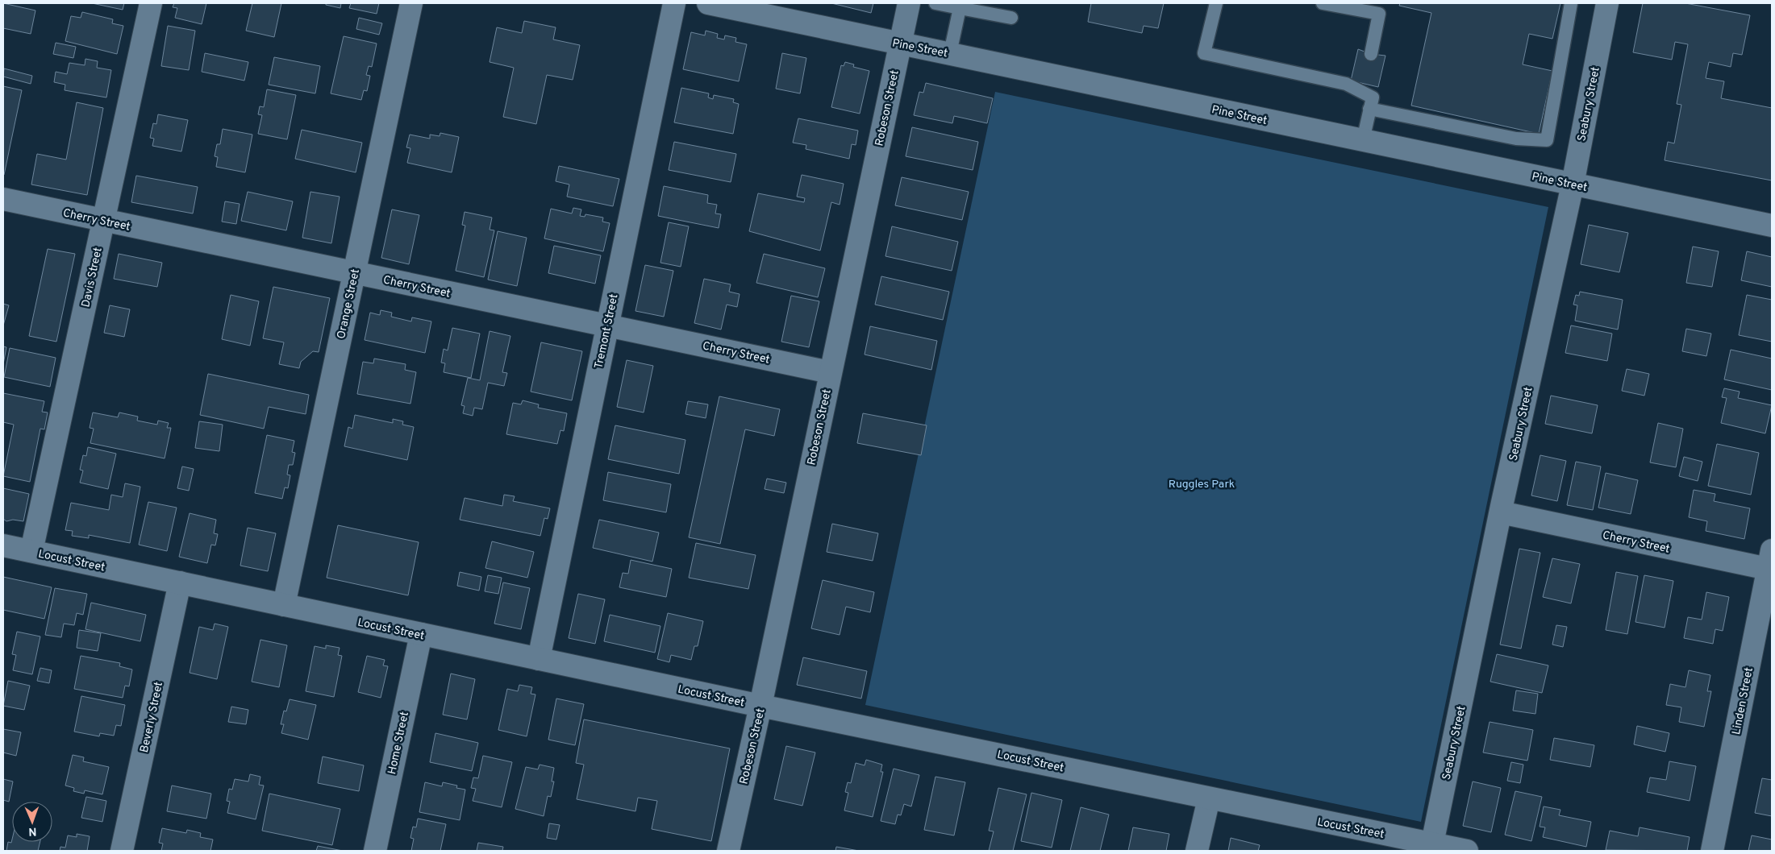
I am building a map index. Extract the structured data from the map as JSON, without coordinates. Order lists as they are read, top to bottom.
{
  "streets": {
    "street": [
      "Pine Street",
      "Seabury Street",
      "Robeson Street",
      "Cherry Street",
      "Davis Street",
      "Orange Street",
      "Tremont Street",
      "Locust Street",
      "Linden Street",
      "Beverly Street",
      "Home Street"
    ]
  },
  "crossings": [
    ["Pine Street", "Seabury Street"],
    ["Pine Street", "Robeson Street"],
    ["Seabury Street", "Cherry Street"],
    ["Seabury Street", "Locust Street"],
    ["Robeson Street", "Cherry Street"],
    ["Robeson Street", "Locust Street"],
    ["Cherry Street", "Davis Street"],
    ["Cherry Street", "Orange Street"],
    ["Cherry Street", "Tremont Street"],
    ["Cherry Street", "Linden Street"],
    ["Davis Street", "Locust Street"],
    ["Orange Street", "Locust Street"],
    ["Tremont Street", "Locust Street"],
    ["Locust Street", "Beverly Street"],
    ["Locust Street", "Home Street"]
  ],
  "parks": ["Ruggles Park"],
  "north": "bottom"
}
